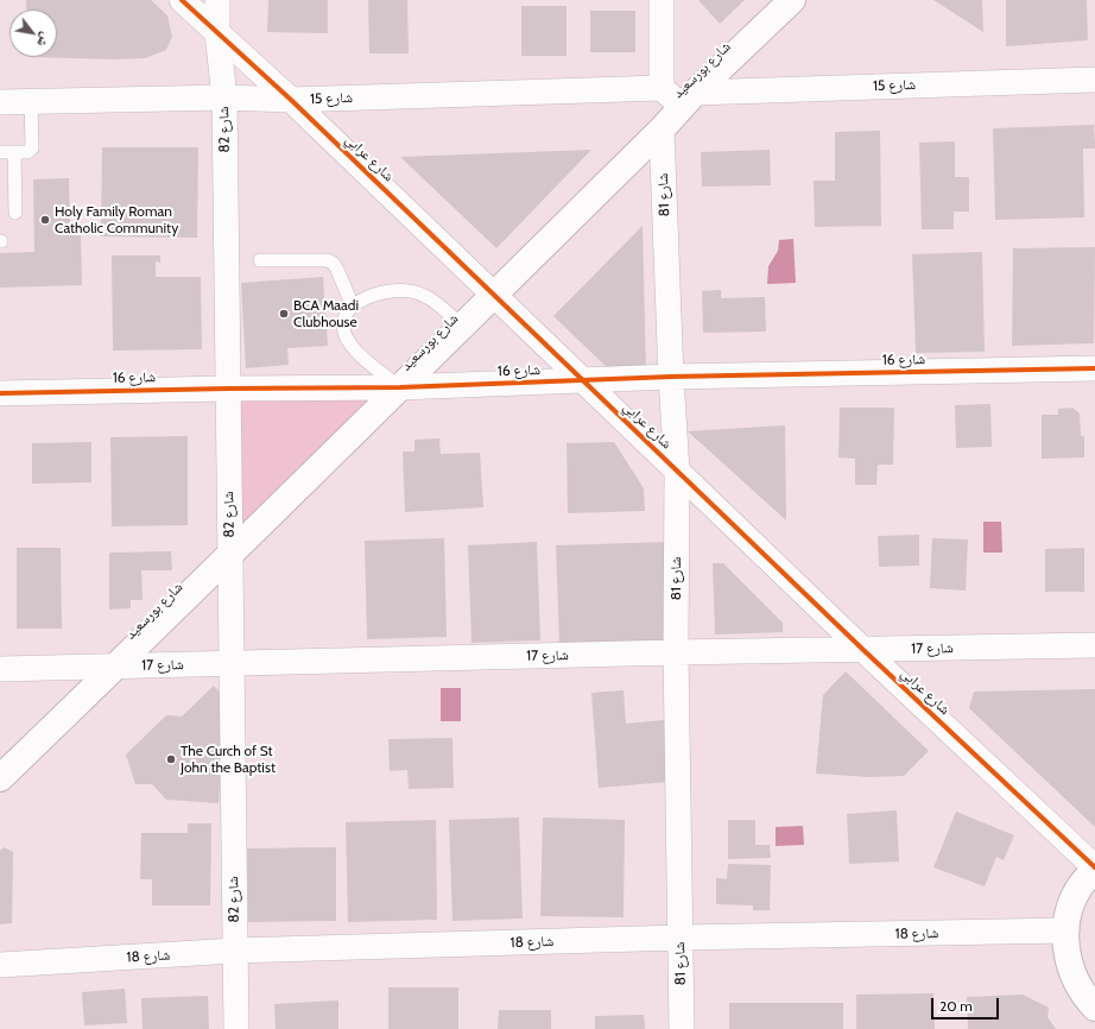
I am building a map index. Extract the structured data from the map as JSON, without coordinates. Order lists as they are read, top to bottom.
{
  "streets": {
    "main road": ["شارع بورسعيد"],
    "street": [
      "شارع 15",
      "شارع 82",
      "شارع عرابي",
      "شارع 81",
      "شارع 16",
      "شارع 17",
      "شارع 18"
    ]
  },
  "crossings": [
    ["شارع بورسعيد", "شارع 15"],
    ["شارع بورسعيد", "شارع 82"],
    ["شارع بورسعيد", "شارع عرابي"],
    ["شارع بورسعيد", "شارع 81"],
    ["شارع بورسعيد", "شارع 16"],
    ["شارع بورسعيد", "شارع 17"],
    ["شارع 15", "شارع 82"],
    ["شارع 15", "شارع عرابي"],
    ["شارع 82", "شارع عرابي"],
    ["شارع 82", "شارع 16"],
    ["شارع 82", "شارع 17"],
    ["شارع 82", "شارع 18"],
    ["شارع عرابي", "شارع 81"],
    ["شارع عرابي", "شارع 16"],
    ["شارع عرابي", "شارع 17"],
    ["شارع 81", "شارع 16"],
    ["شارع 81", "شارع 17"],
    ["شارع 81", "شارع 18"]
  ],
  "places": ["Holy Family Roman Catholic Community", "BCA Maadi Clubhouse", "The Curch of St John the Baptist"],
  "scale_bar": "20 m",
  "north": "bottom right"
}
